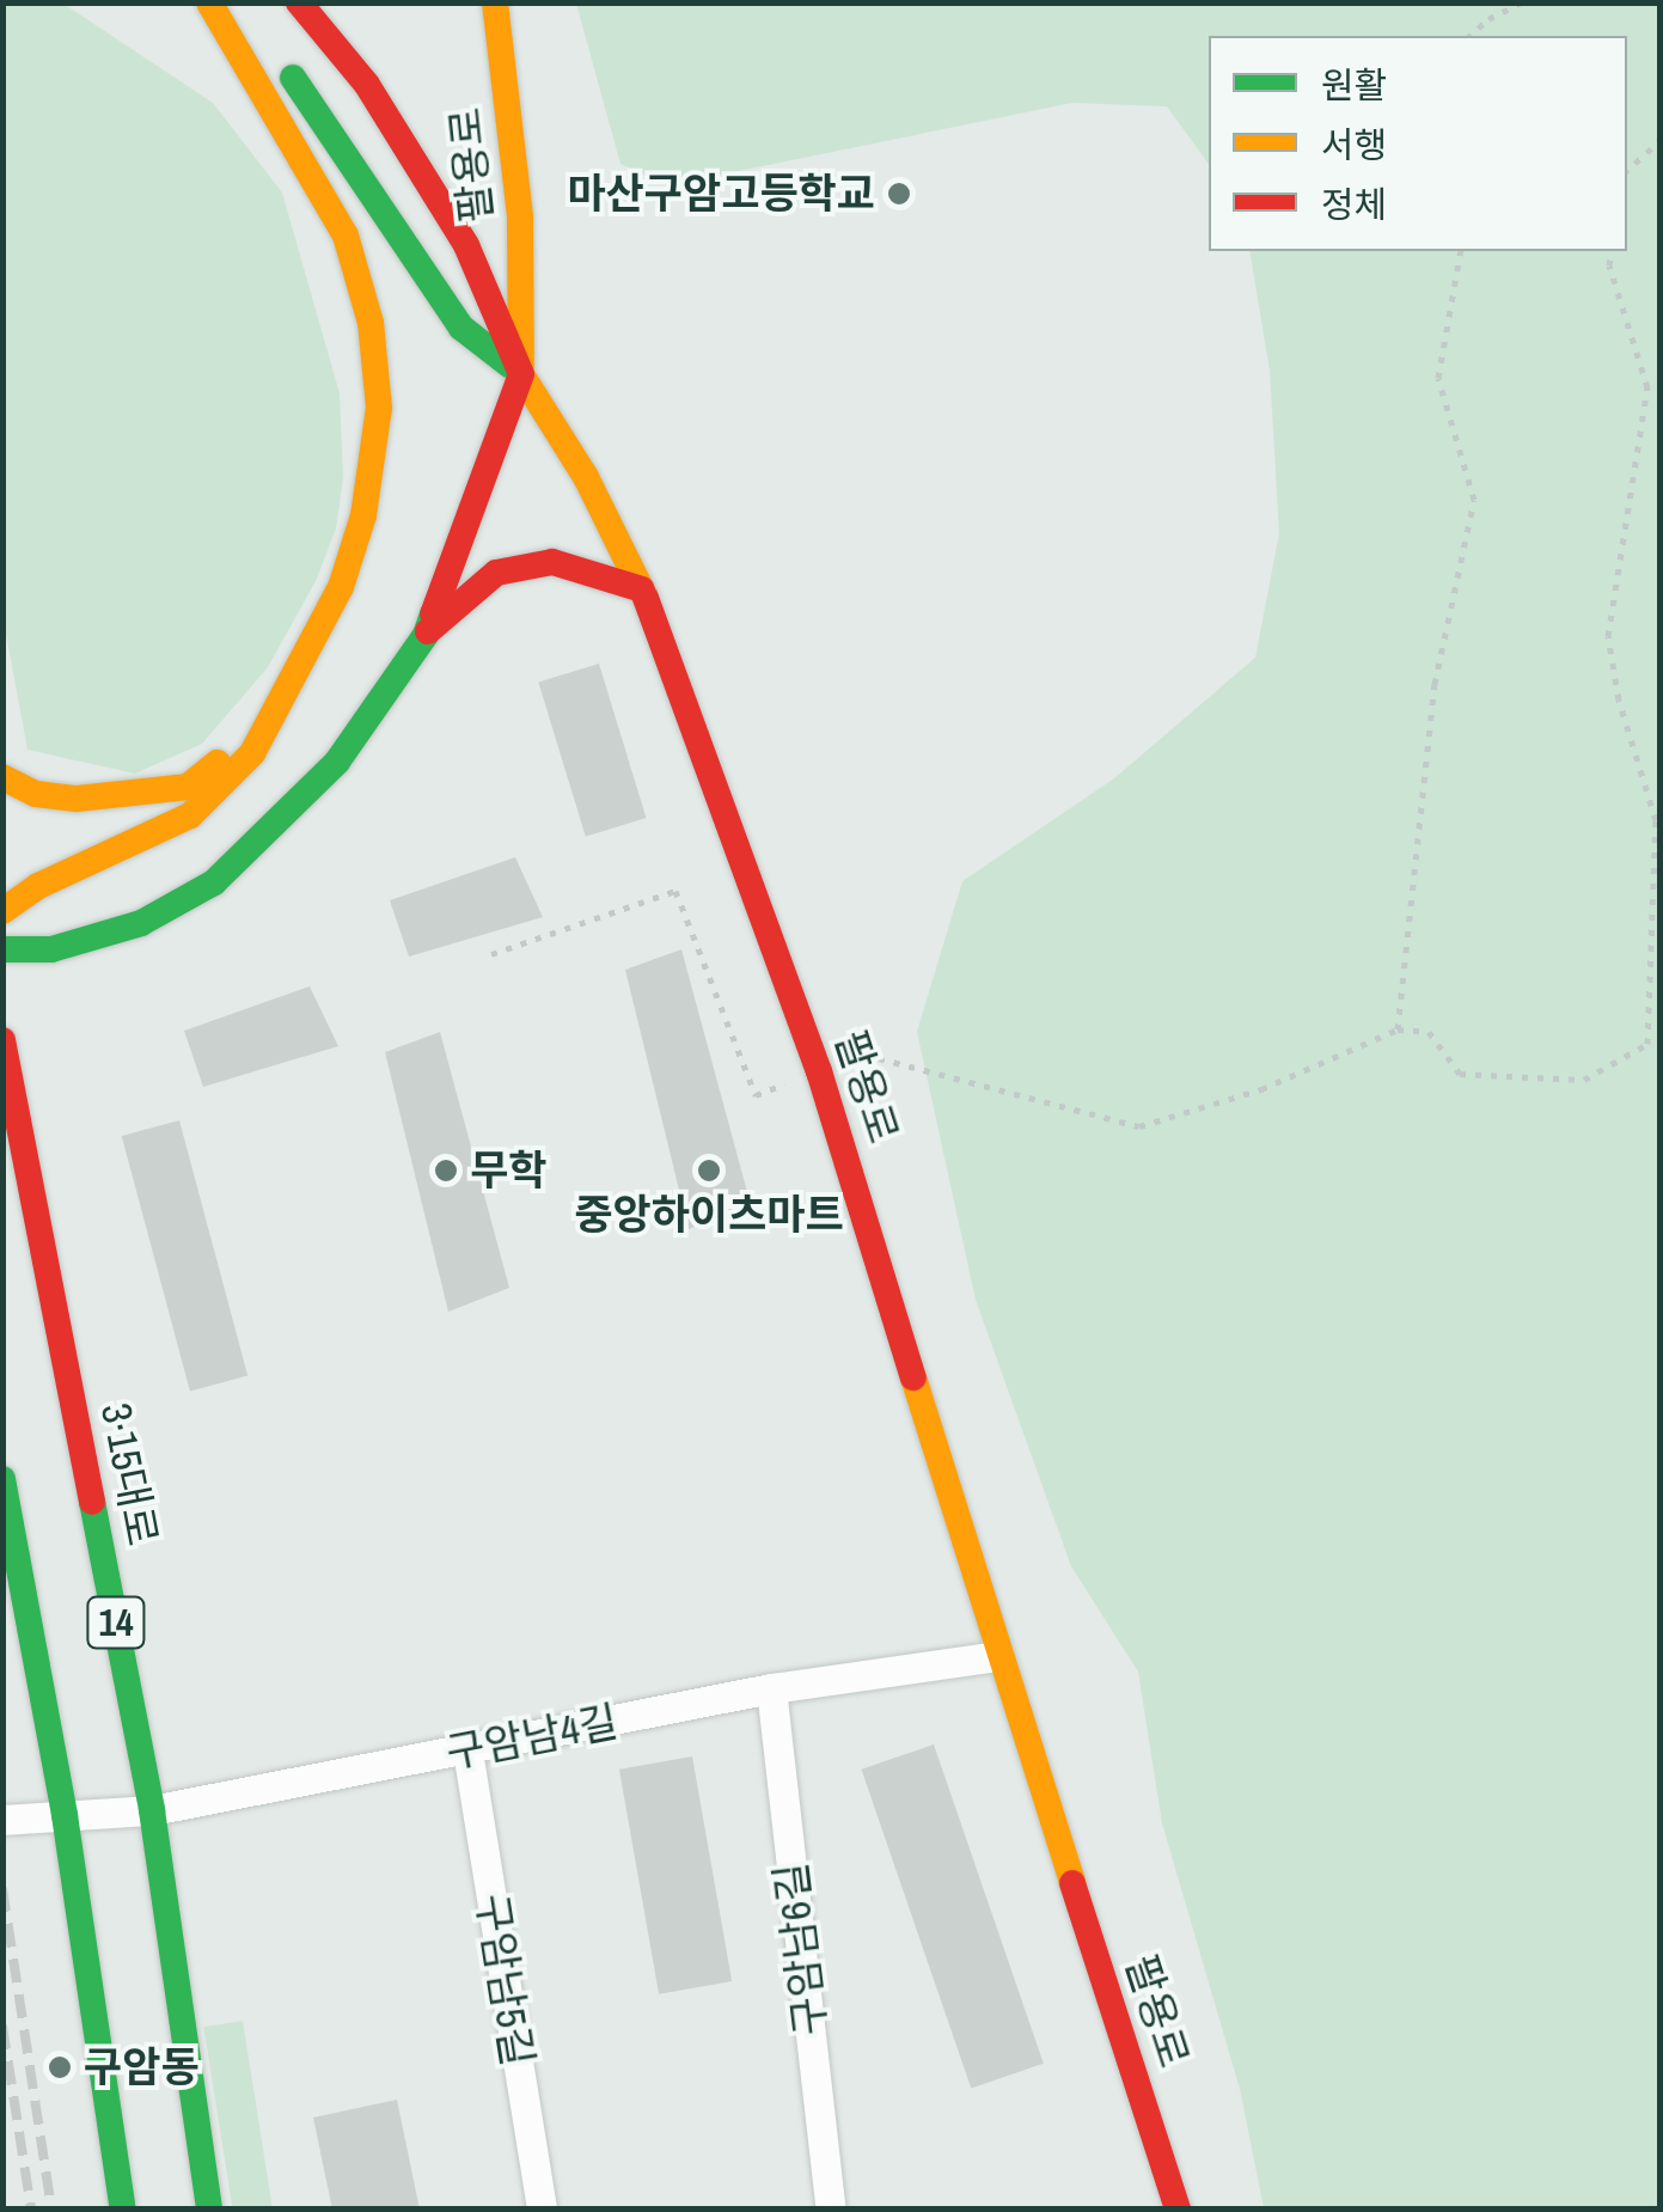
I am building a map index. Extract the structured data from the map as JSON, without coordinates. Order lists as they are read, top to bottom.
{
  "streets": {
    "main road": ["팔용로", "3·15대로", "14"],
    "street": ["구암남4길", "구암남6길", "구암남5길"]
  },
  "crossings": [
    ["팔용로", "구암남4길"],
    ["3·15대로", "구암남4길"],
    ["14", "구암남4길"],
    ["구암남4길", "구암남6길"],
    ["구암남4길", "구암남5길"]
  ],
  "places": [
    "마산구암고등학교",
    "무학",
    "중앙하이츠마트",
    "구암동"
  ],
  "legend": ["원활", "서행", "정체"]
}
